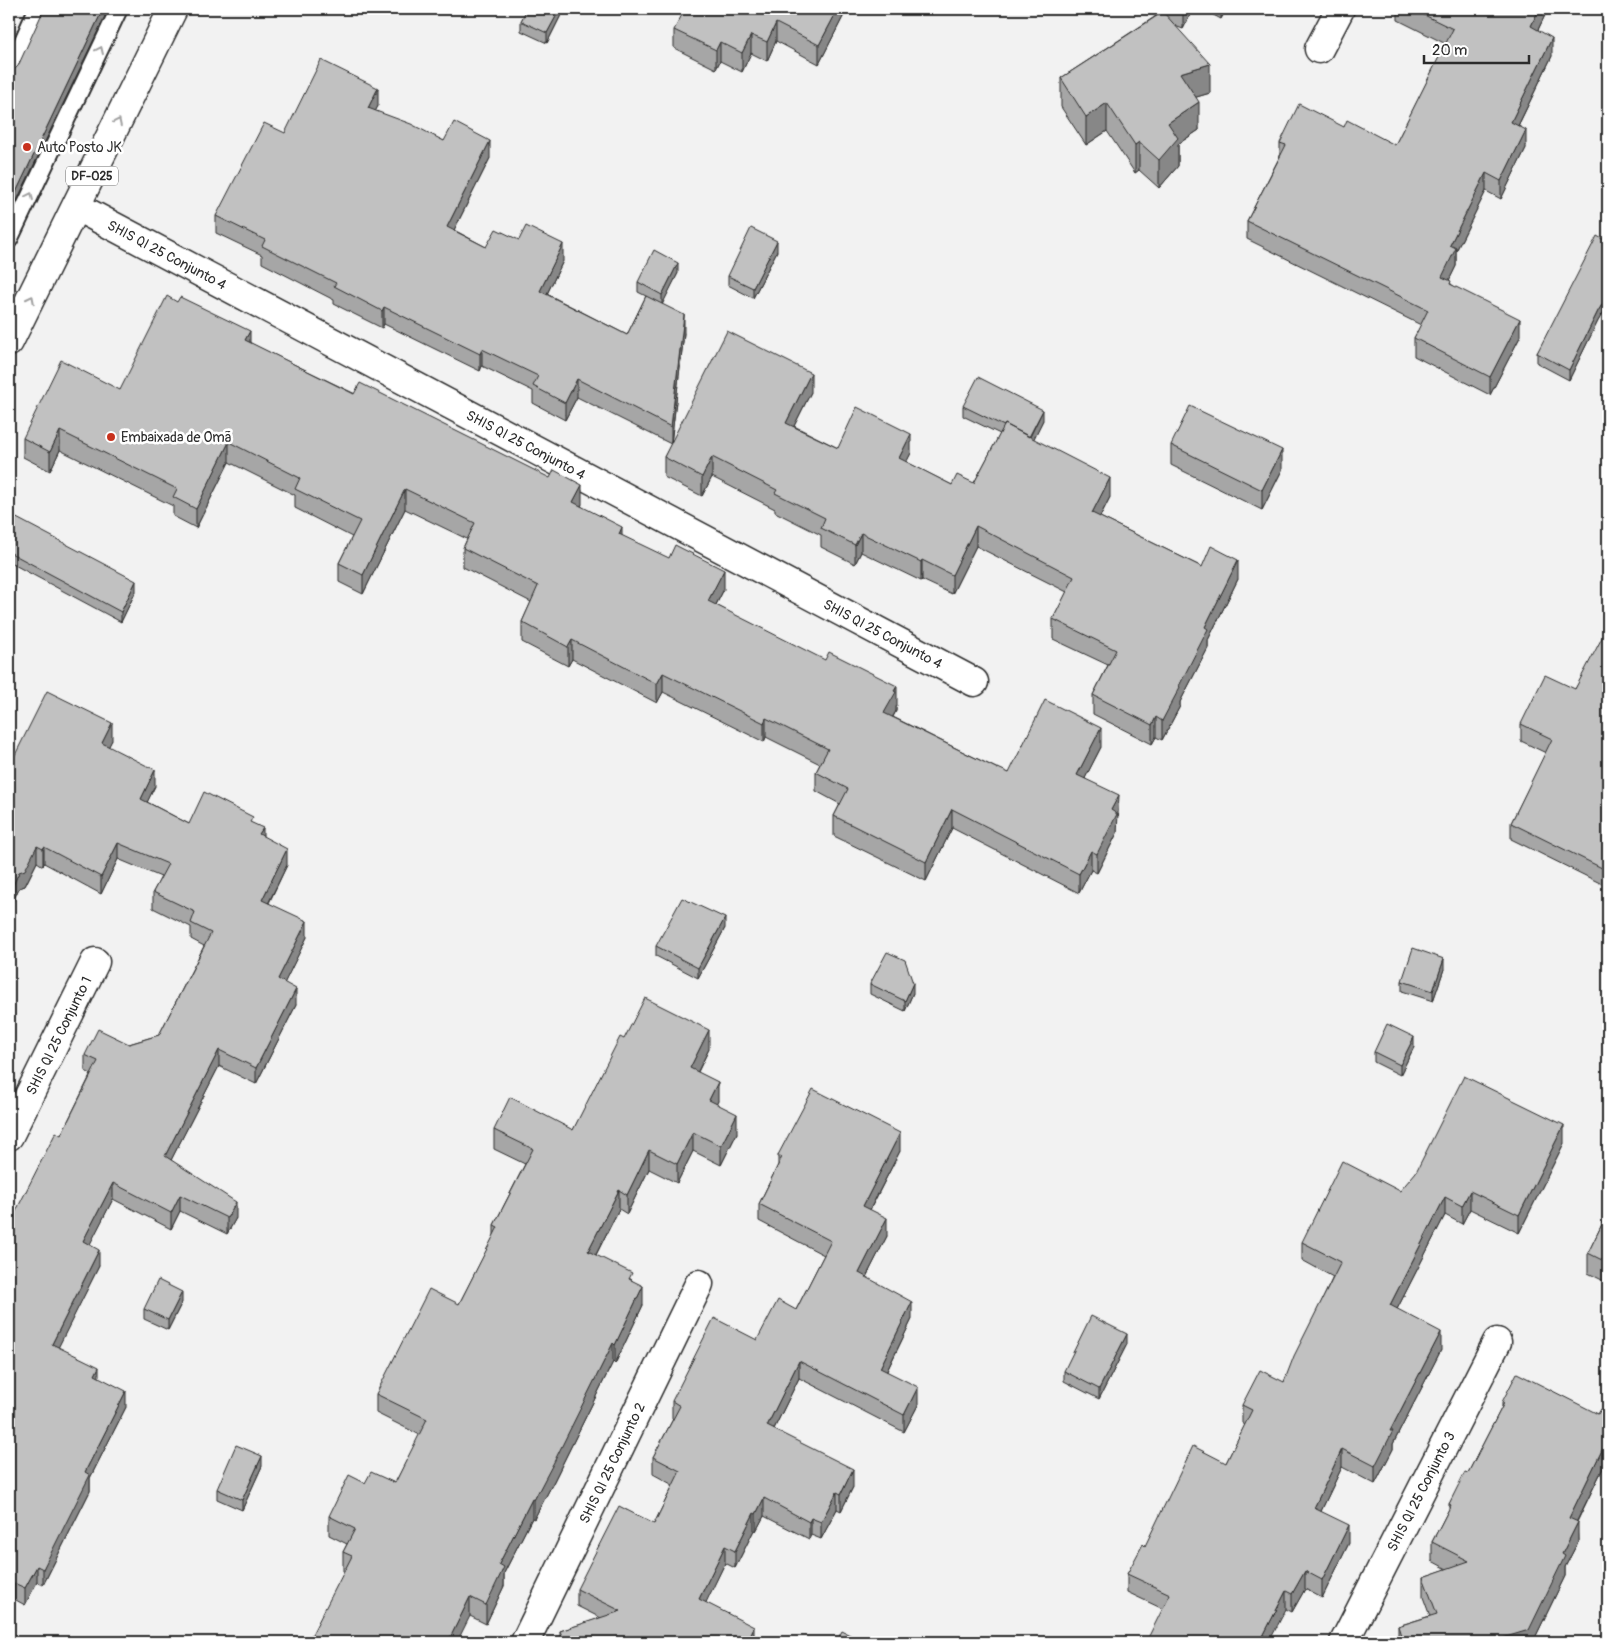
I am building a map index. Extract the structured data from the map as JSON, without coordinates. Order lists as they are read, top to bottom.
{
  "streets": {
    "street": [
      "DF-025",
      "SHIS QI 25 Conjunto 4",
      "SHIS QI 25 Conjunto 1",
      "SHIS QI 25 Conjunto 2",
      "SHIS QI 25 Conjunto 3"
    ]
  },
  "crossings": [
    ["DF-025", "SHIS QI 25 Conjunto 4"]
  ],
  "places": ["Auto Posto JK", "Embaixada de Omã"],
  "scale_bar": "20 m"
}
